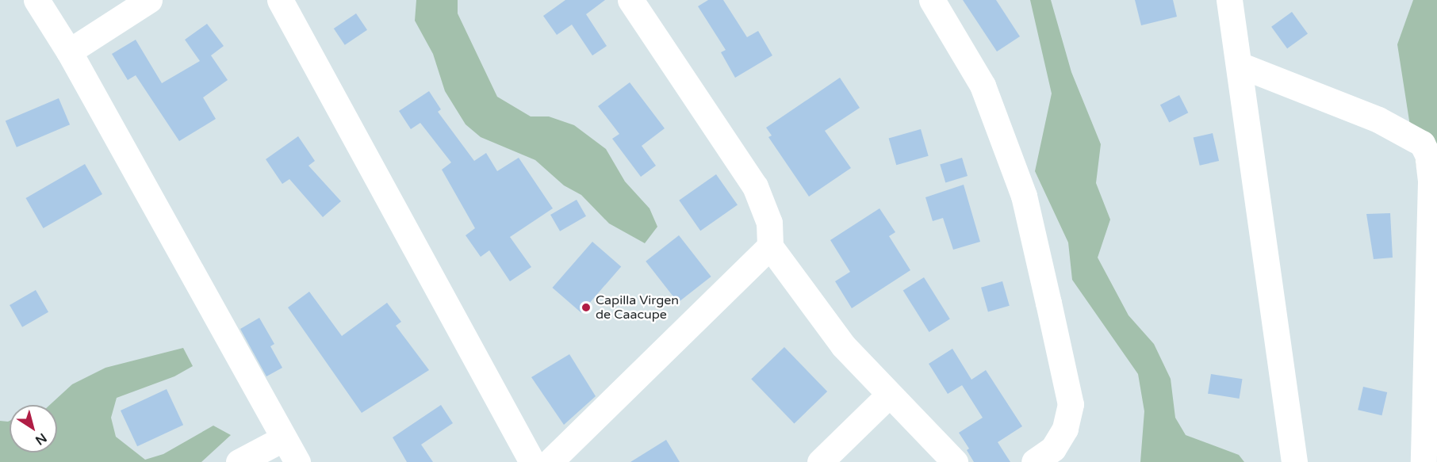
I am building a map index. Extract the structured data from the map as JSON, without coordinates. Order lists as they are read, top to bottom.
{
  "places": ["Capilla Virgen de Caacupe"],
  "north": "bottom right"
}
